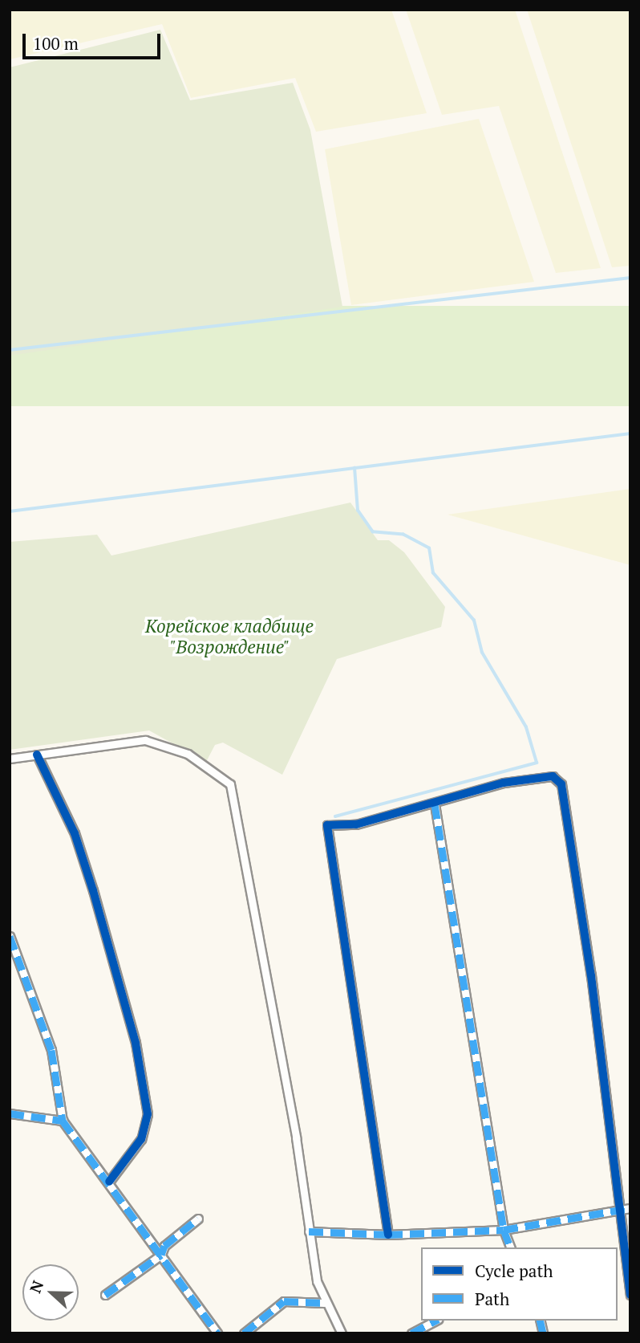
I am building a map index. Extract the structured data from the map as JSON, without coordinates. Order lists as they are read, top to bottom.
{
  "parks": ["Корейское кладбище \"Возрождение\""],
  "legend": ["Cycle path", "Path"],
  "scale_bar": "100 m",
  "north": "left"
}
